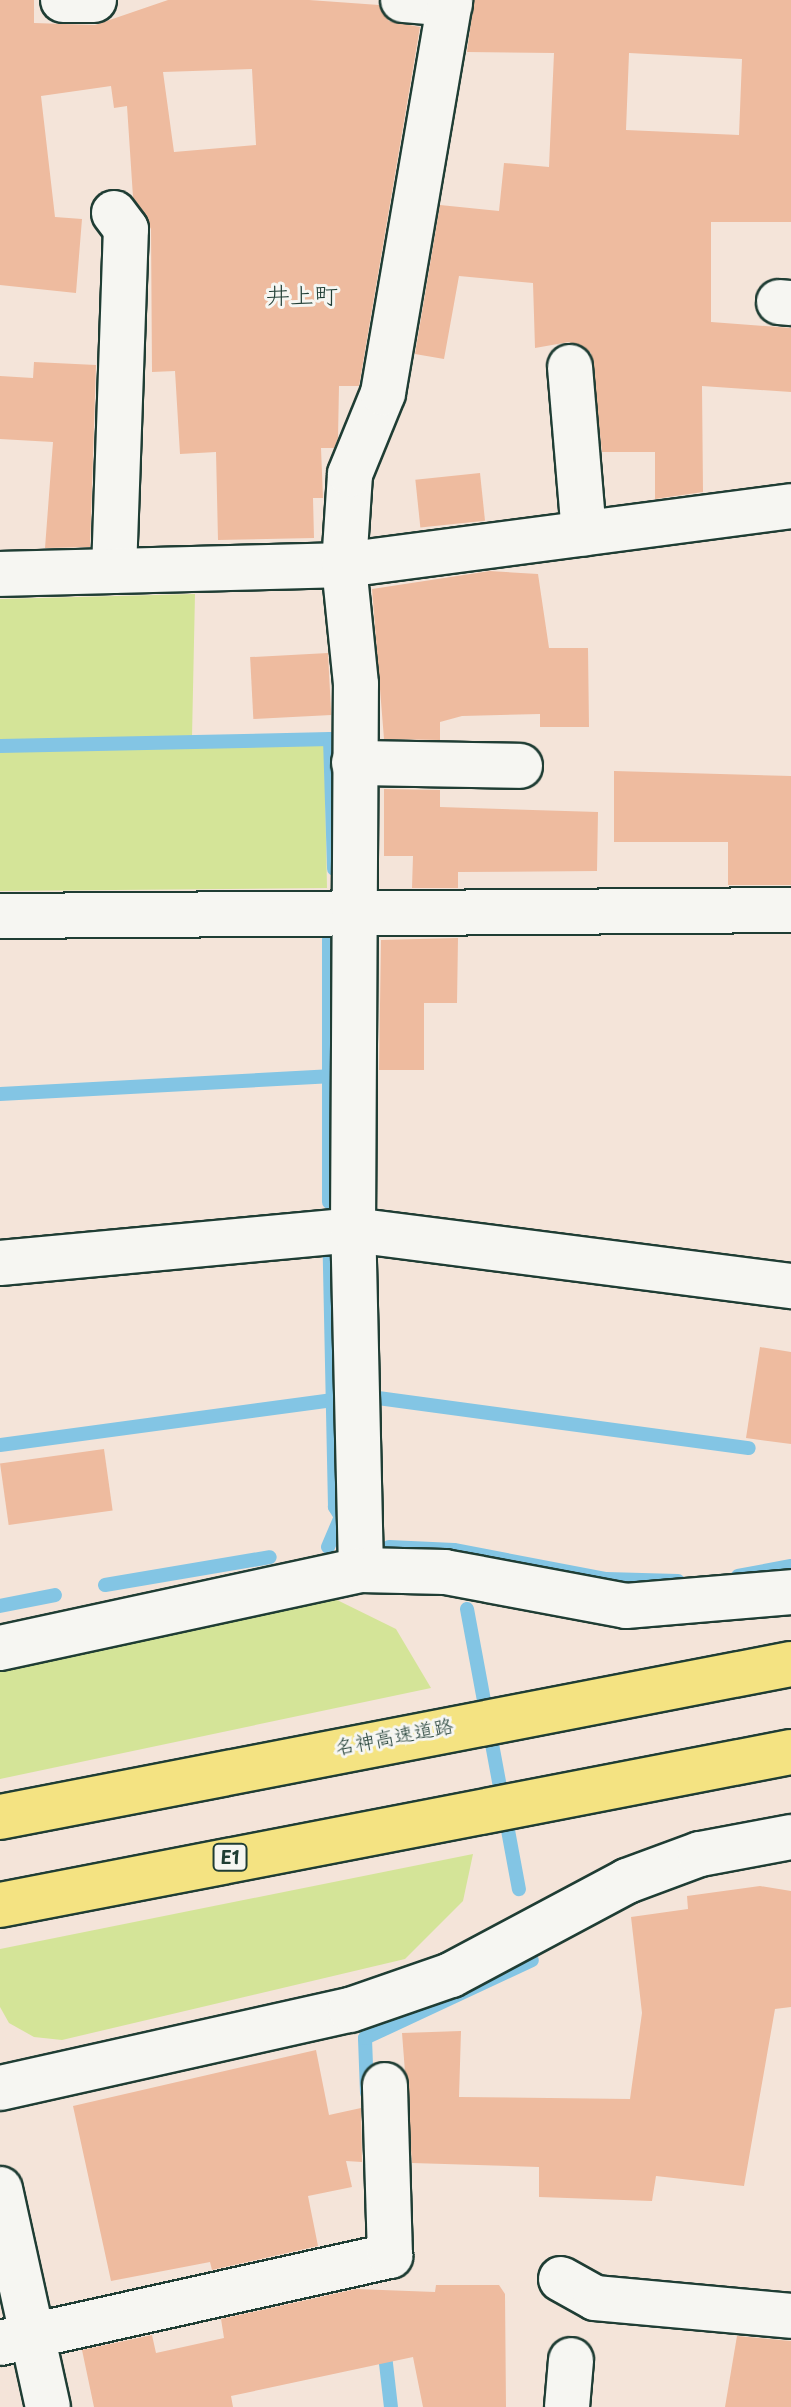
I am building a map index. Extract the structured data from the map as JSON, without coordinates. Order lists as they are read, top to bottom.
{
  "streets": {
    "highway": ["名神高速道路", "E1"]
  },
  "districts": ["井上町"]
}
